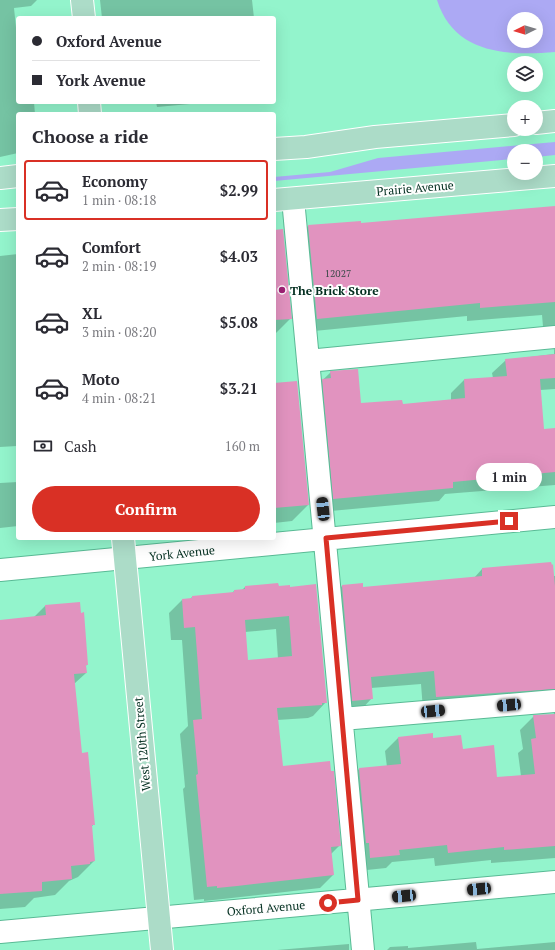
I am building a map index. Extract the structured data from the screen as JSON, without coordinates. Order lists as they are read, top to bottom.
{
  "streets": {
    "main road": ["Prairie Avenue", "West 120th Street"],
    "street": ["York Avenue", "Oxford Avenue"]
  },
  "crossings": [
    ["York Avenue", "West 120th Street"],
    ["West 120th Street", "Oxford Avenue"]
  ],
  "places": ["The Brick Store"],
  "house_numbers": ["12027"],
  "north": "left",
  "page": {
    "map_buttons": ["+", "−"],
    "banner": ["Oxford Avenue", "York Avenue"],
    "heading": "Choose a ride",
    "list": [
      {
        "name": "Economy",
        "note": "1 min · 08:18",
        "value": "$2.99"
      },
      {
        "name": "Comfort",
        "note": "2 min · 08:19",
        "value": "$4.03"
      },
      {
        "name": "XL",
        "note": "3 min · 08:20",
        "value": "$5.08"
      },
      {
        "name": "Moto",
        "note": "4 min · 08:21",
        "value": "$3.21"
      }
    ],
    "pay": ["Cash", "160 m"],
    "bubble": "1 min",
    "buttons": "Confirm"
  }
}
